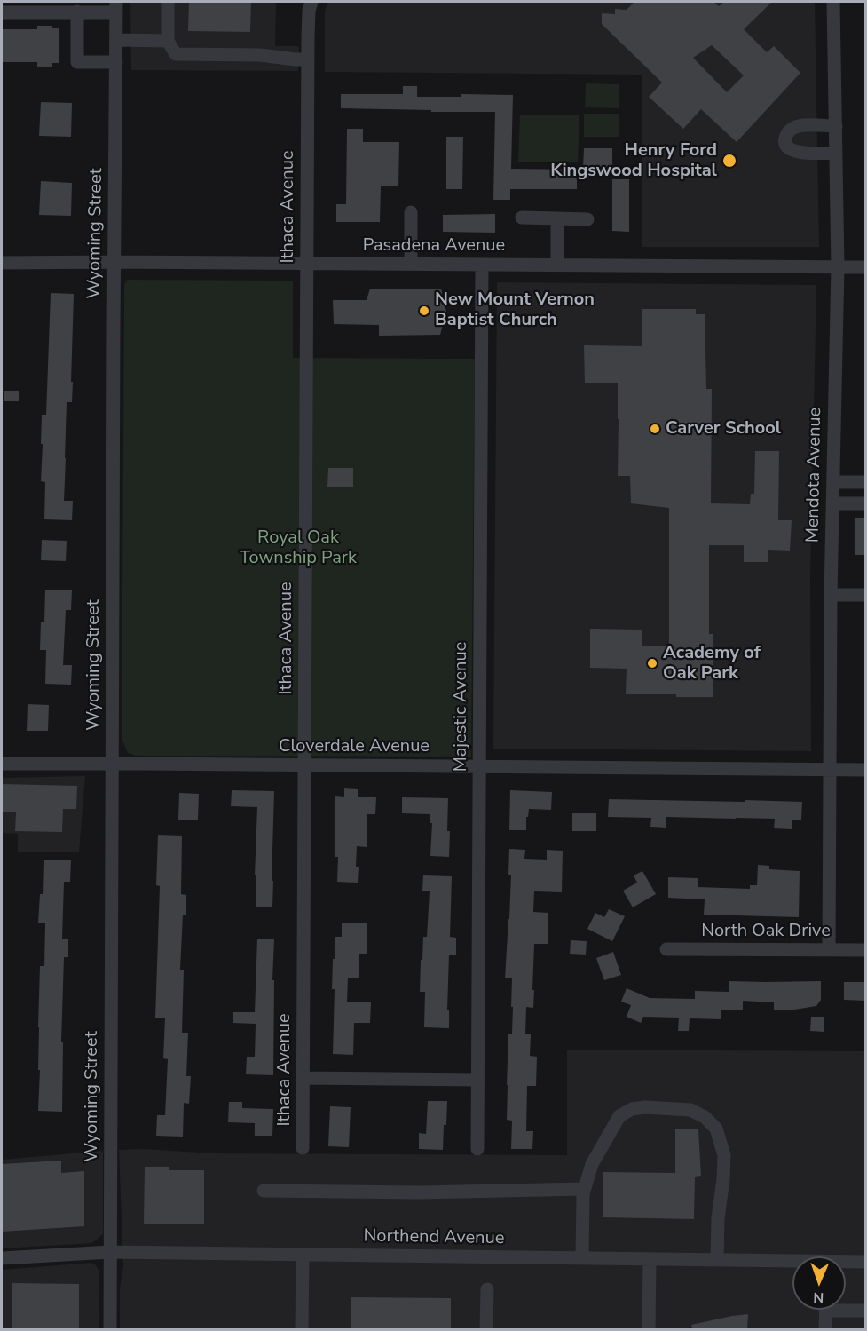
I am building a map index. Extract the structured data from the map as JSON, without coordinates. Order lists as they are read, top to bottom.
{
  "streets": {
    "street": [
      "Ithaca Avenue",
      "Wyoming Street",
      "Pasadena Avenue",
      "Mendota Avenue",
      "Majestic Avenue",
      "Cloverdale Avenue",
      "North Oak Drive",
      "Northend Avenue"
    ]
  },
  "crossings": [
    ["Ithaca Avenue", "Pasadena Avenue"],
    ["Ithaca Avenue", "Cloverdale Avenue"],
    ["Wyoming Street", "Pasadena Avenue"],
    ["Wyoming Street", "Cloverdale Avenue"],
    ["Wyoming Street", "Northend Avenue"],
    ["Pasadena Avenue", "Mendota Avenue"],
    ["Pasadena Avenue", "Majestic Avenue"],
    ["Mendota Avenue", "Cloverdale Avenue"],
    ["Mendota Avenue", "North Oak Drive"],
    ["Majestic Avenue", "Cloverdale Avenue"]
  ],
  "parks": ["Royal Oak Township Park"],
  "places": [
    "Henry Ford Kingswood Hospital",
    "New Mount Vernon Baptist Church",
    "Carver School",
    "Academy of Oak Park"
  ],
  "north": "bottom"
}
